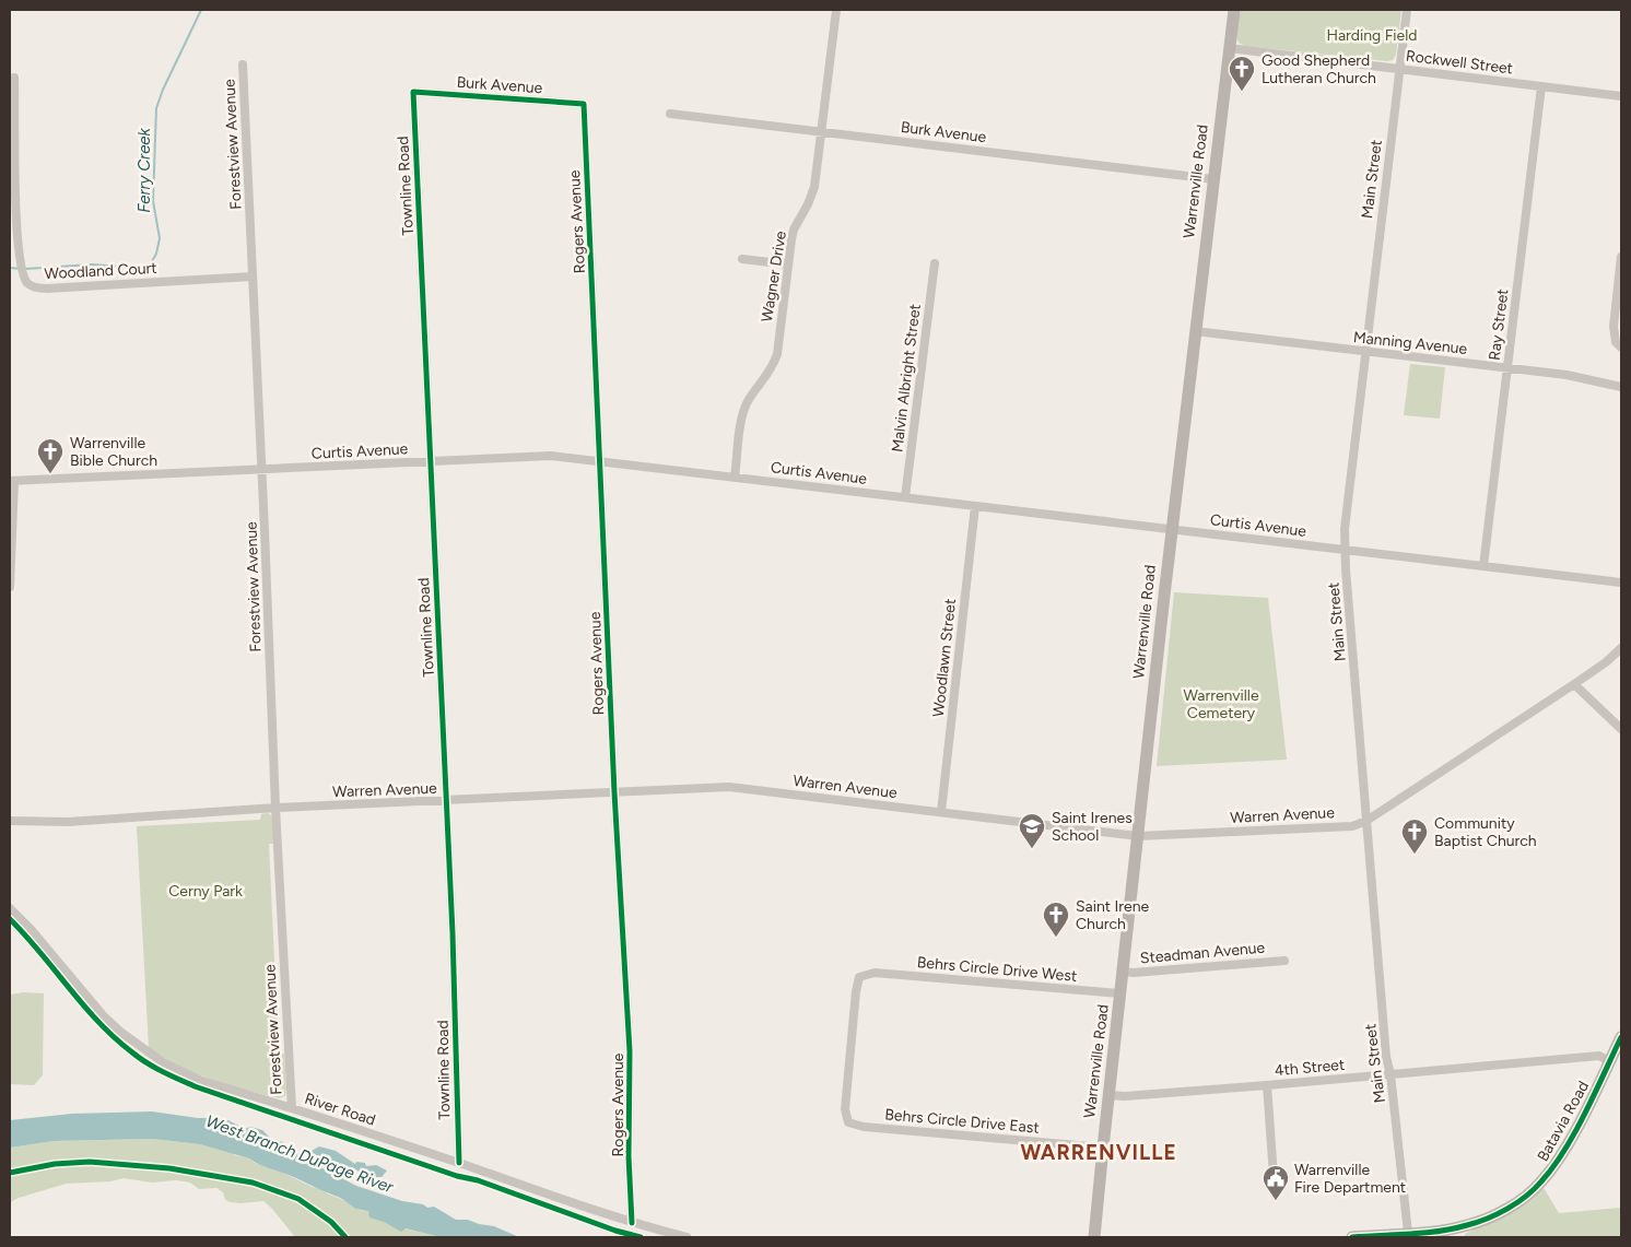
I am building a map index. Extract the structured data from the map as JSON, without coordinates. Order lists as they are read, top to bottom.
{
  "streets": {
    "main road": ["Warrenville Road", "Batavia Road"],
    "street": [
      "Rockwell Street",
      "Burk Avenue",
      "Forestview Avenue",
      "Main Street",
      "Townline Road",
      "Rogers Avenue",
      "Woodland Court",
      "Wagner Drive",
      "Ray Street",
      "Manning Avenue",
      "Malvin Albright Street",
      "Curtis Avenue",
      "Woodlawn Street",
      "Warren Avenue",
      "Steadman Avenue",
      "Behrs Circle Drive West",
      "4th Street",
      "River Road",
      "Behrs Circle Drive East"
    ]
  },
  "crossings": [
    ["Rockwell Street", "Main Street"],
    ["Rockwell Street", "Warrenville Road"],
    ["Rockwell Street", "Ray Street"],
    ["Burk Avenue", "Warrenville Road"],
    ["Burk Avenue", "Townline Road"],
    ["Burk Avenue", "Rogers Avenue"],
    ["Burk Avenue", "Wagner Drive"],
    ["Forestview Avenue", "Woodland Court"],
    ["Forestview Avenue", "Curtis Avenue"],
    ["Forestview Avenue", "Warren Avenue"],
    ["Forestview Avenue", "River Road"],
    ["Main Street", "Manning Avenue"],
    ["Main Street", "Curtis Avenue"],
    ["Main Street", "Warren Avenue"],
    ["Main Street", "4th Street"],
    ["Main Street", "Batavia Road"],
    ["Warrenville Road", "Manning Avenue"],
    ["Warrenville Road", "Curtis Avenue"],
    ["Warrenville Road", "Warren Avenue"],
    ["Warrenville Road", "Steadman Avenue"],
    ["Warrenville Road", "Behrs Circle Drive West"],
    ["Warrenville Road", "4th Street"],
    ["Warrenville Road", "Behrs Circle Drive East"],
    ["Townline Road", "Curtis Avenue"],
    ["Townline Road", "Warren Avenue"],
    ["Townline Road", "River Road"],
    ["Rogers Avenue", "Curtis Avenue"],
    ["Rogers Avenue", "Warren Avenue"],
    ["Rogers Avenue", "River Road"],
    ["Wagner Drive", "Curtis Avenue"],
    ["Ray Street", "Manning Avenue"],
    ["Ray Street", "Curtis Avenue"],
    ["Malvin Albright Street", "Curtis Avenue"],
    ["Curtis Avenue", "Woodlawn Street"],
    ["Woodlawn Street", "Warren Avenue"],
    ["Behrs Circle Drive West", "Behrs Circle Drive East"],
    ["4th Street", "Batavia Road"]
  ],
  "districts": ["WARRENVILLE"],
  "water": ["Ferry Creek", "West Branch DuPage River"],
  "parks": ["Harding Field", "Warrenville Cemetery", "Cerny Park"],
  "places": {
    "church": [
      "Good Shepherd Lutheran Church",
      "Warrenville Bible Church",
      "Community Baptist Church",
      "Saint Irene Church"
    ],
    "school or university": ["Saint Irenes School"],
    "public building": ["Warrenville Fire Department"]
  }
}
